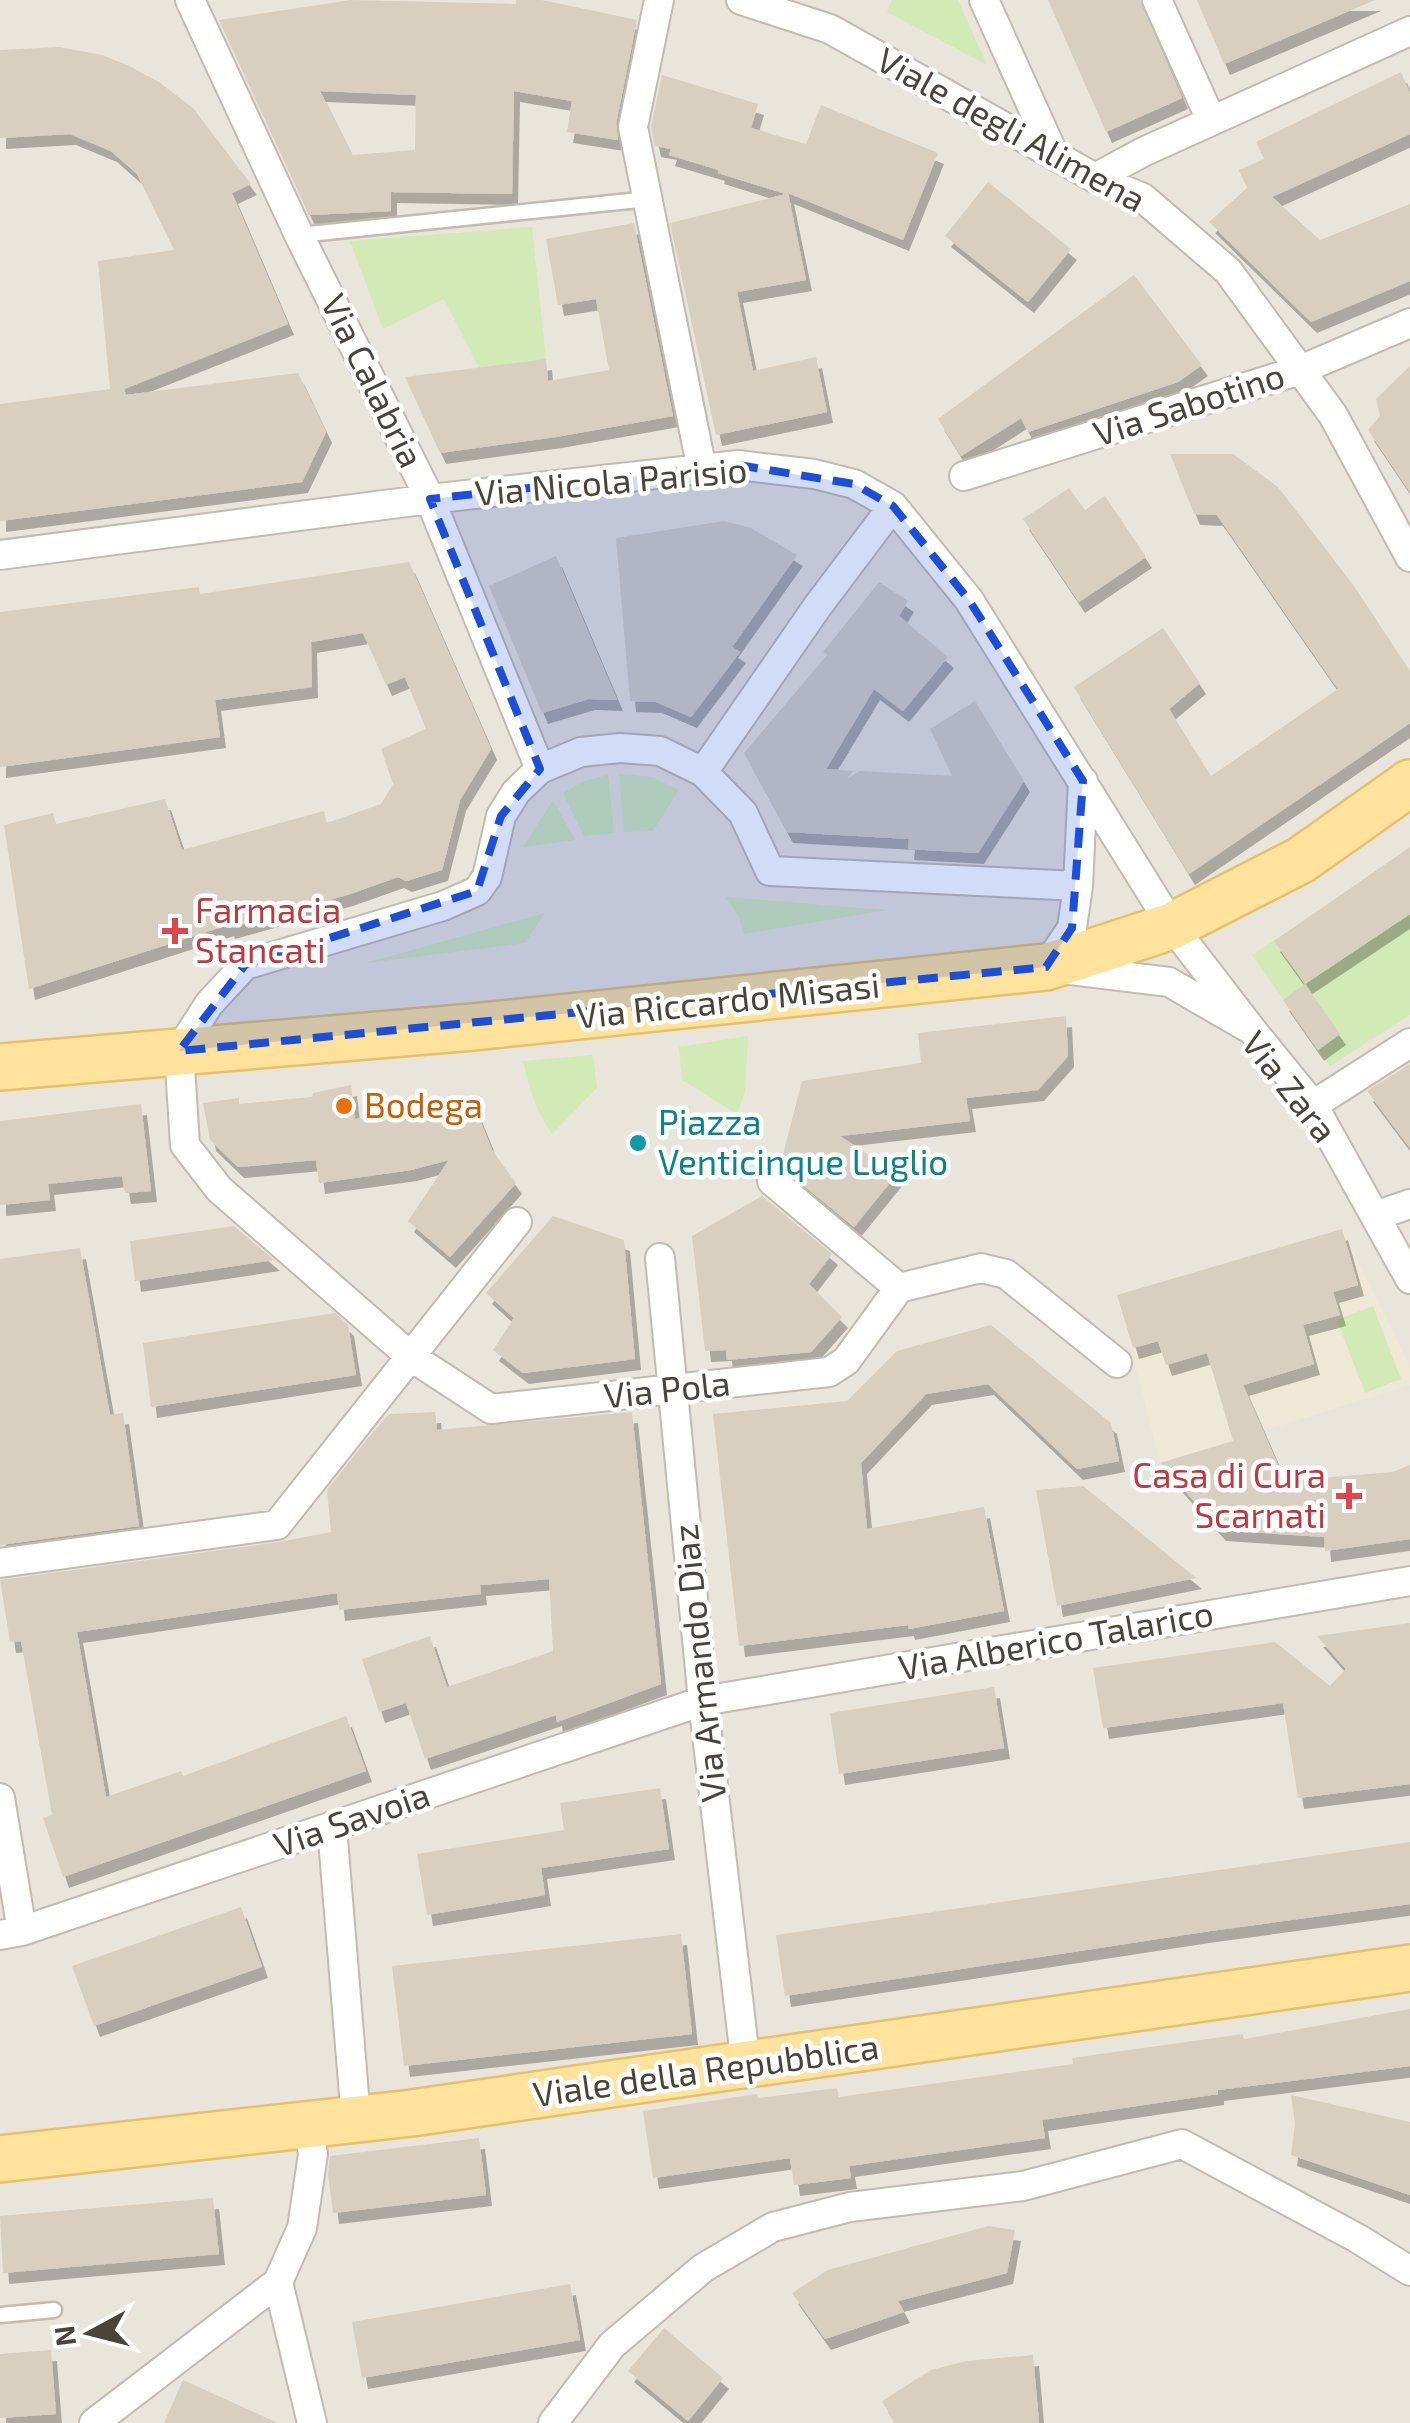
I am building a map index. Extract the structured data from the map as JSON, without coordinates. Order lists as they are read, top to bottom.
{
  "streets": {
    "main road": ["Via Riccardo Misasi", "Viale della Repubblica"],
    "street": [
      "Viale degli Alimena",
      "Via Calabria",
      "Via Sabotino",
      "Via Nicola Parisio",
      "Via Zara",
      "Via Pola",
      "Via Alberico Talarico",
      "Via Armando Diaz",
      "Via Savoia"
    ]
  },
  "crossings": [
    ["Viale degli Alimena", "Via Sabotino"],
    ["Via Calabria", "Via Nicola Parisio"],
    ["Via Nicola Parisio", "Via Riccardo Misasi"],
    ["Via Nicola Parisio", "Via Zara"],
    ["Via Riccardo Misasi", "Via Zara"],
    ["Via Riccardo Misasi", "Via Pola"],
    ["Via Pola", "Via Armando Diaz"],
    ["Via Alberico Talarico", "Via Armando Diaz"],
    ["Via Alberico Talarico", "Via Savoia"],
    ["Via Armando Diaz", "Via Savoia"],
    ["Via Armando Diaz", "Viale della Repubblica"]
  ],
  "places": {
    "health": ["Farmacia Stancati", "Casa di Cura Scarnati"],
    "other": ["Bodega", "Piazza Venticinque Luglio"]
  },
  "north": "left"
}
